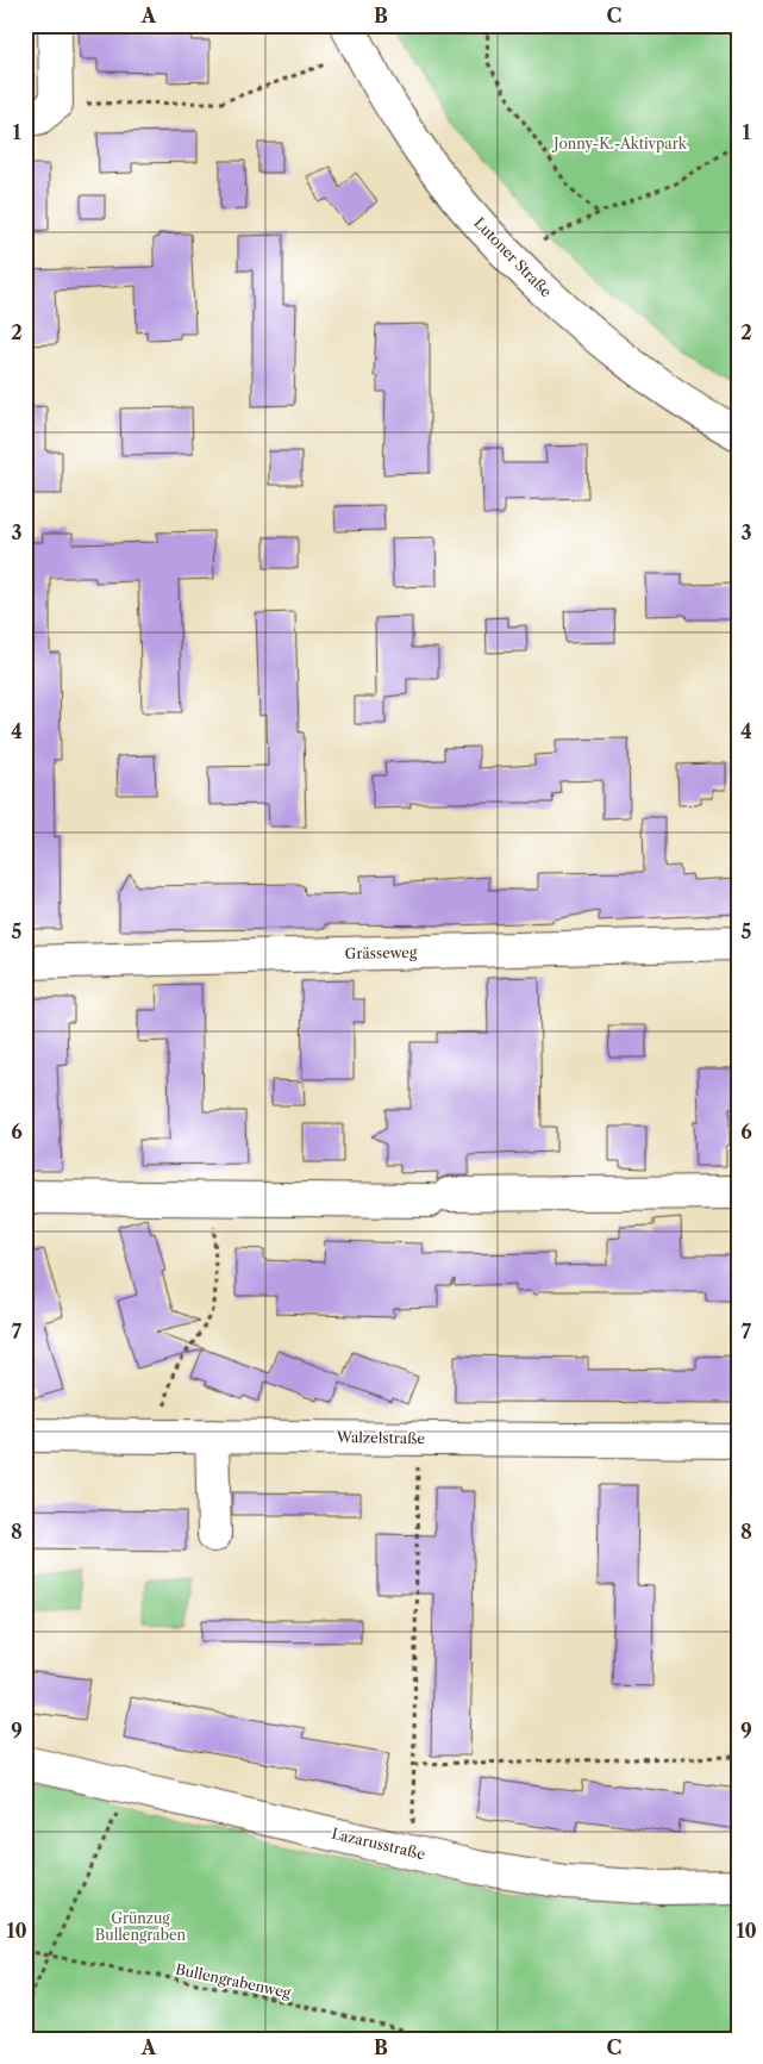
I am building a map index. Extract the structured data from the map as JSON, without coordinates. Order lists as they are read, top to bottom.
{
  "streets": {
    "street": [
      "Lutoner Straße",
      "Grässeweg",
      "Walzelstraße",
      "Lazarusstraße"
    ],
    "path": ["Bullengrabenweg"]
  },
  "parks": ["Jonny-K.-Aktivpark", "Grünzug Bullengraben"],
  "grid": {
    "columns": ["A", "B", "C"],
    "rows": [
      "1",
      "2",
      "3",
      "4",
      "5",
      "6",
      "7",
      "8",
      "9",
      "10"
    ]
  }
}
